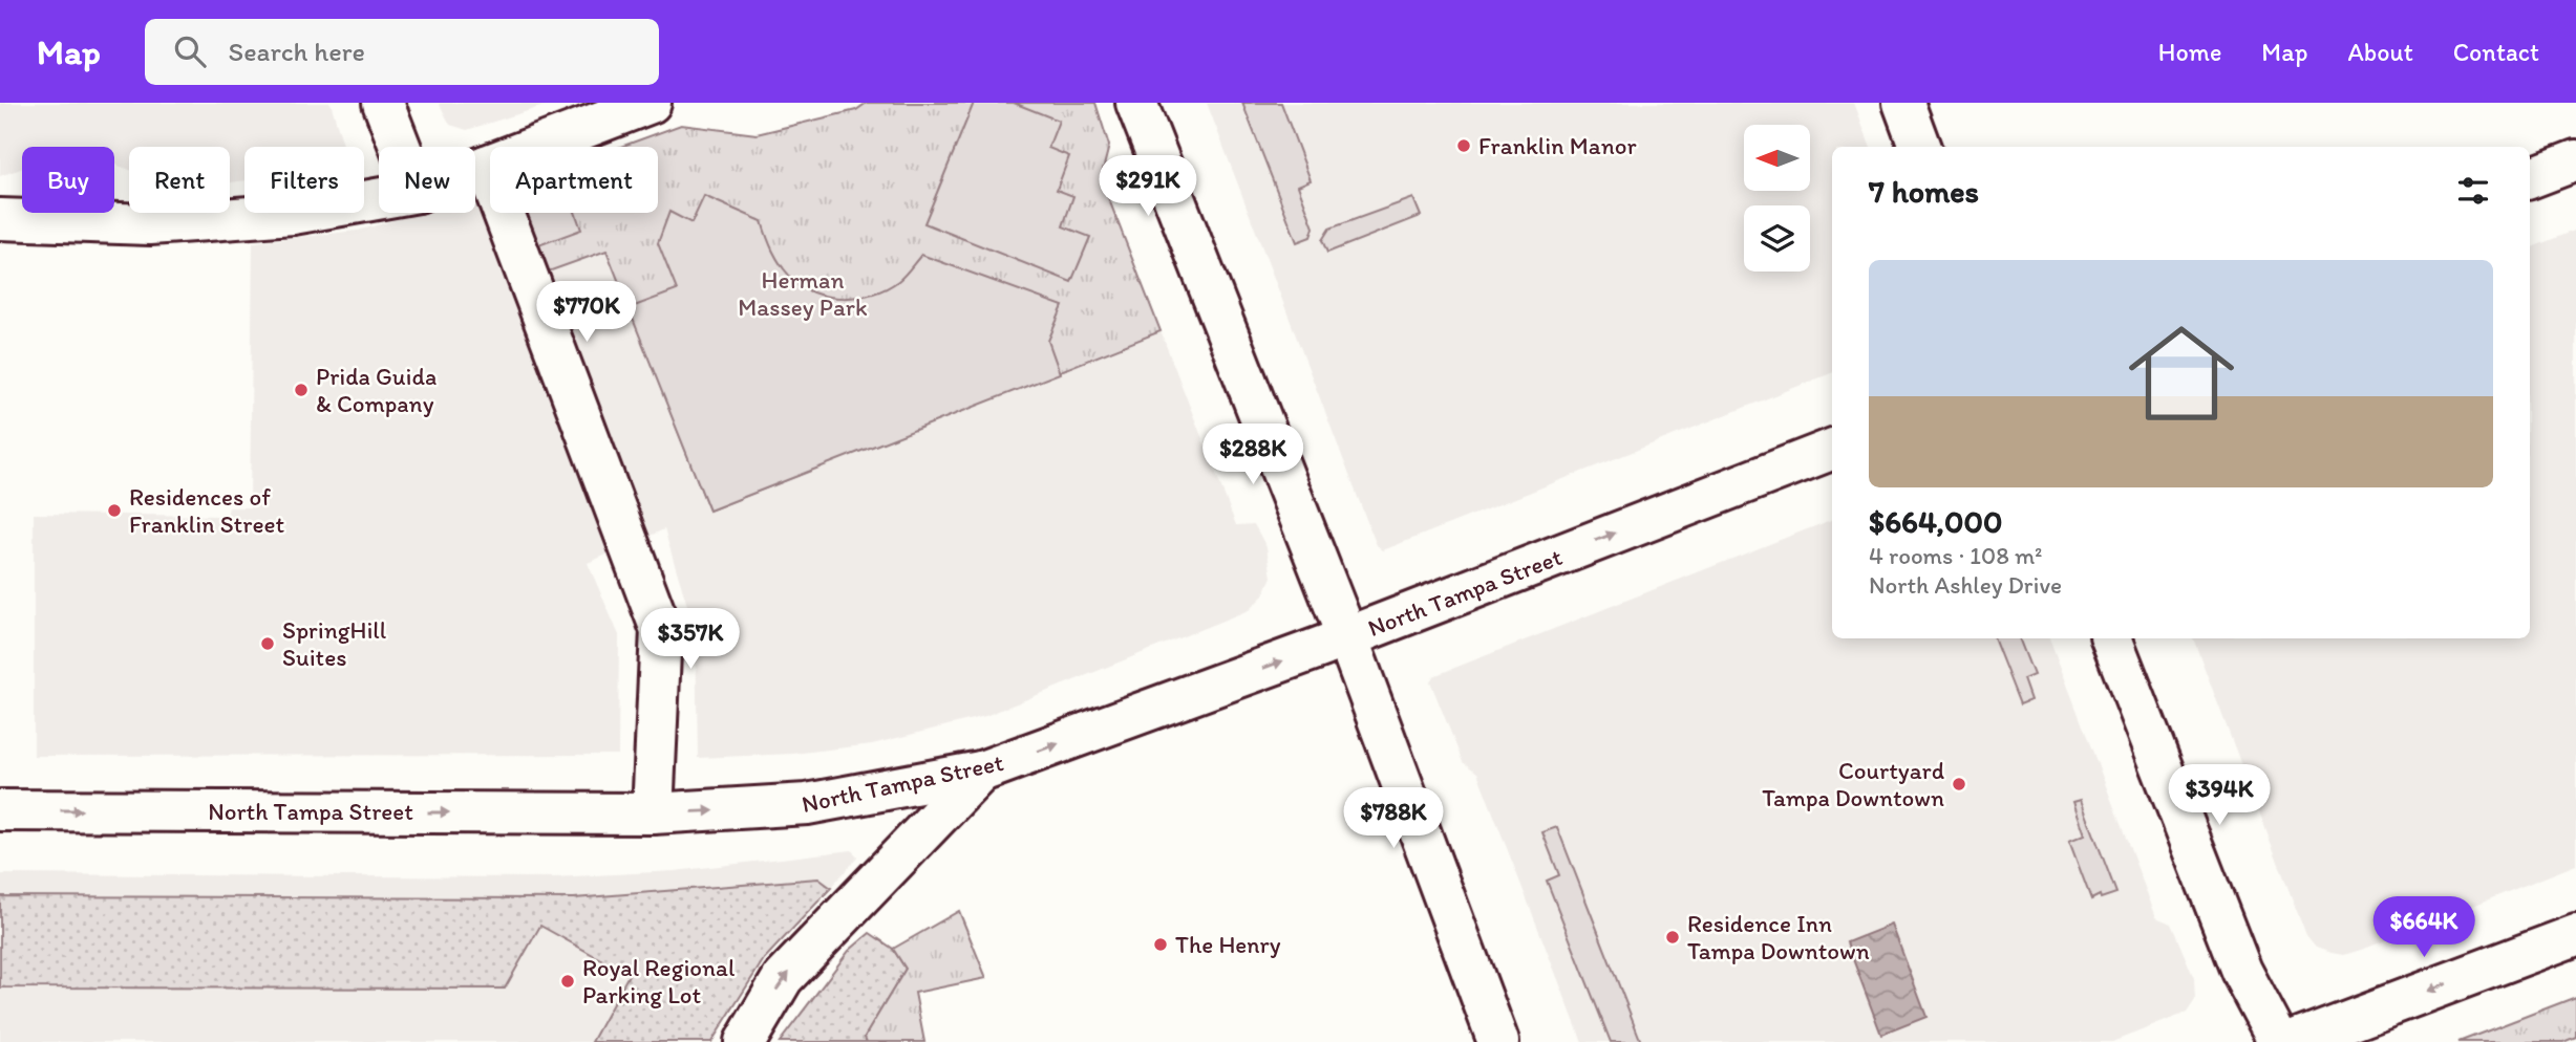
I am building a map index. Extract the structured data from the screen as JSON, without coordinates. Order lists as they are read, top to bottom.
{
  "streets": {
    "main road": ["North Tampa Street"]
  },
  "one_way": ["North Tampa Street"],
  "parks": ["Herman Massey Park"],
  "places": [
    "Franklin Manor",
    "Prida Guida & Company",
    "Residences of Franklin Street",
    "SpringHill Suites",
    "Courtyard Tampa Downtown",
    "Residence Inn Tampa Downtown",
    "The Henry",
    "Royal Regional Parking Lot"
  ],
  "north": "left",
  "page": {
    "header": "Map",
    "search": "Search here",
    "nav": [
      "Home",
      "Map",
      "About",
      "Contact"
    ],
    "chip": [
      "Buy",
      "Rent",
      "Filters",
      "New",
      "Apartment"
    ],
    "heading": "7 homes",
    "price": [
      "$291K",
      "$770K",
      "$288K",
      "$357K",
      "$394K",
      "$788K",
      "$664K"
    ],
    "list": [
      {
        "name": "$664,000",
        "note": "4 rooms · 108 m² · North Ashley Drive"
      }
    ]
  }
}
